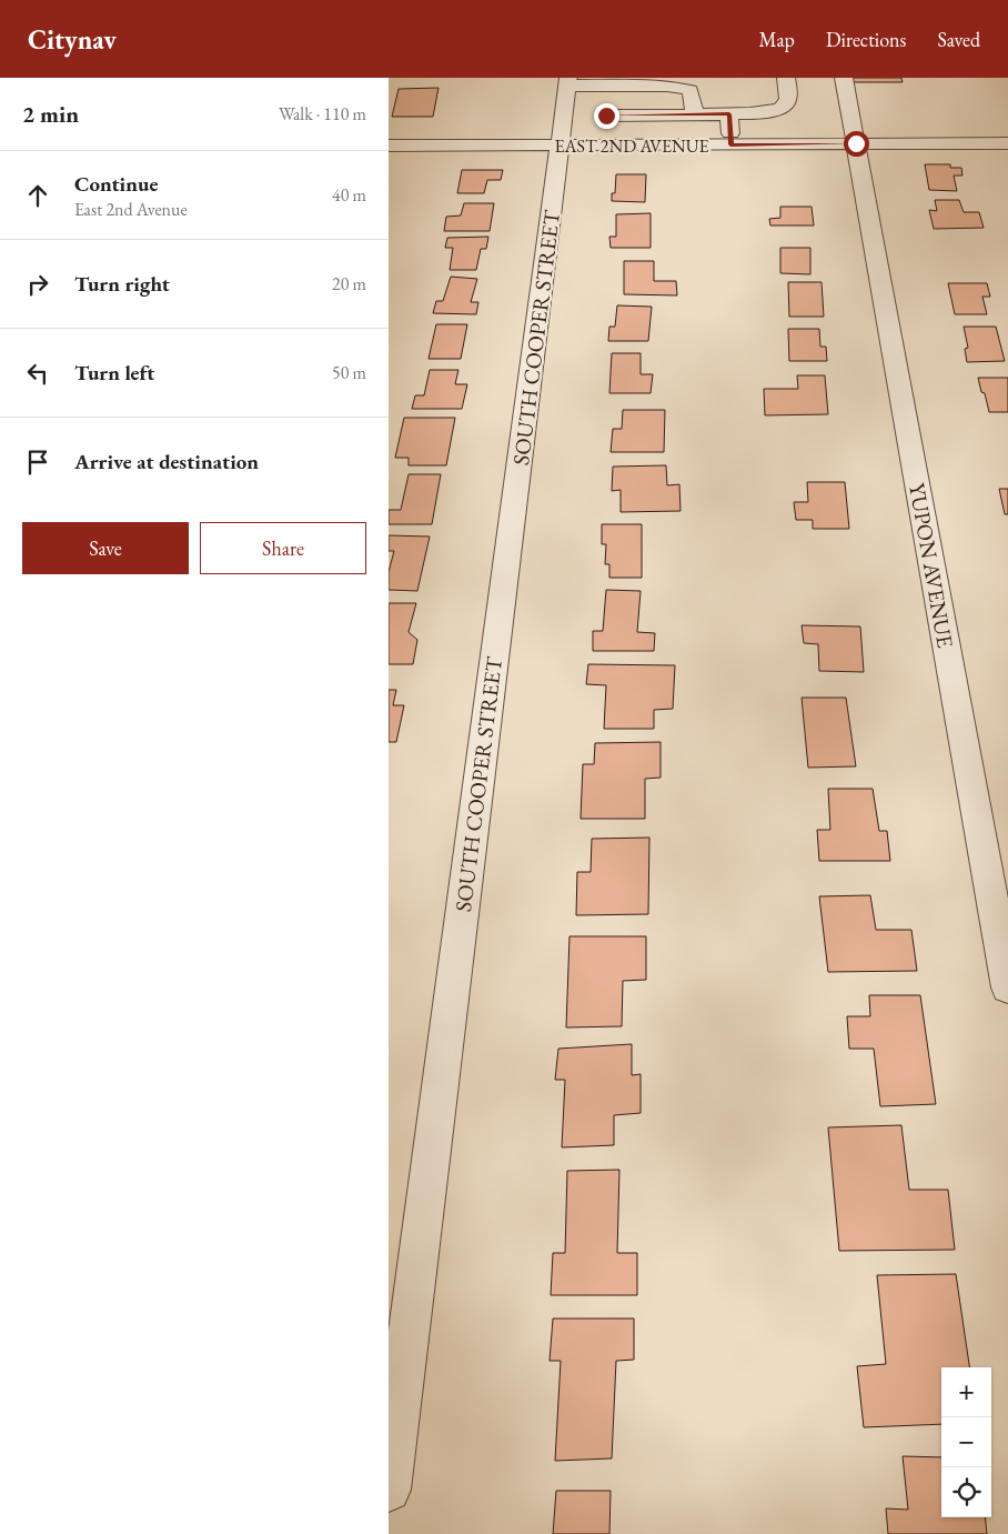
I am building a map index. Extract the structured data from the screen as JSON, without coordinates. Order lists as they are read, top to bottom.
{
  "streets": {
    "street": ["EAST 2ND AVENUE", "SOUTH COOPER STREET", "YUPON AVENUE"]
  },
  "crossings": [
    ["EAST 2ND AVENUE", "SOUTH COOPER STREET"],
    ["EAST 2ND AVENUE", "YUPON AVENUE"]
  ],
  "page": {
    "header": "Citynav",
    "nav": ["Map", "Directions", "Saved"],
    "heading": ["2 min", "Walk · 110 m"],
    "list": [
      ["Continue", "East 2nd Avenue", "40 m"],
      ["Turn right", "20 m"],
      ["Turn left", "50 m"],
      "Arrive at destination"
    ],
    "buttons": ["Save", "Share"],
    "map_buttons": ["+", "−"]
  }
}
